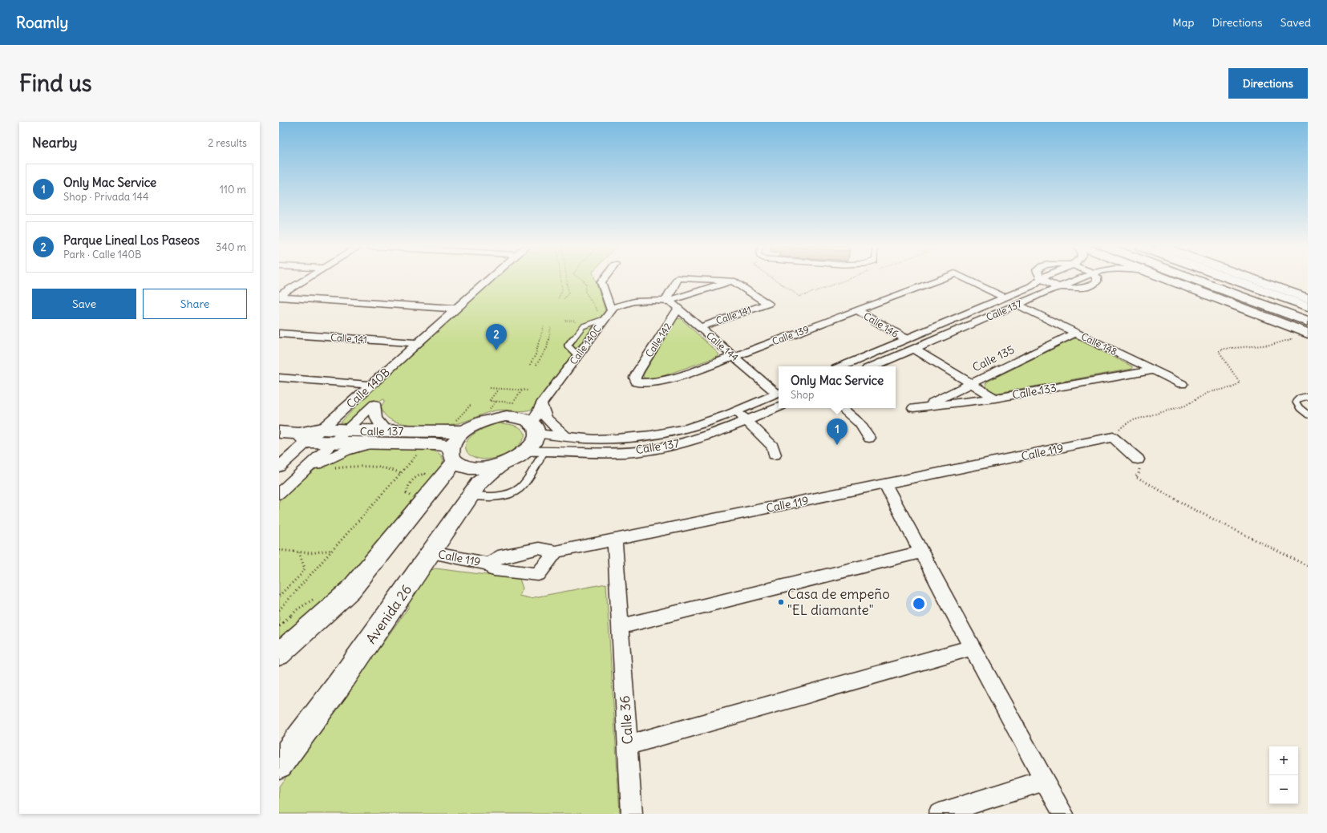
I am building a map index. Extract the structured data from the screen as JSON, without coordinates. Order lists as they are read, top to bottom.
{
  "streets": {
    "main road": ["Calle 137", "Avenida 26"],
    "street": [
      "Calle 141",
      "Calle 146",
      "Calle 139",
      "Calle 142",
      "Calle 148",
      "Calle 140C",
      "Calle 144",
      "Calle 135",
      "Calle 140B",
      "Calle 133",
      "Calle 119",
      "Calle 36"
    ]
  },
  "crossings": [
    ["Calle 137", "Calle 146"],
    ["Calle 137", "Calle 139"],
    ["Calle 137", "Calle 148"],
    ["Calle 137", "Calle 140C"],
    ["Calle 137", "Calle 144"],
    ["Calle 137", "Calle 140B"],
    ["Calle 137", "Avenida 26"],
    ["Calle 141", "Calle 144"],
    ["Calle 141", "Calle 140B"],
    ["Calle 146", "Calle 139"],
    ["Calle 139", "Calle 142"],
    ["Calle 139", "Calle 144"],
    ["Calle 142", "Calle 144"],
    ["Calle 148", "Calle 135"],
    ["Calle 148", "Calle 133"],
    ["Calle 135", "Calle 133"],
    ["Calle 119", "Avenida 26"],
    ["Calle 119", "Calle 36"]
  ],
  "places": ["Casa de empeño \"EL diamante\""],
  "page": {
    "header": "Roamly",
    "nav": ["Map", "Directions", "Saved"],
    "buttons": [
      "Directions",
      ["Save", "Share"]
    ],
    "title": "Find us",
    "heading": ["Nearby", "2 results"],
    "list": [
      {
        "mark": "1",
        "name": "Only Mac Service",
        "note": "Shop · Privada 144",
        "value": "110 m"
      },
      {
        "mark": "2",
        "name": "Parque Lineal Los Paseos",
        "note": "Park · Calle 140B",
        "value": "340 m"
      }
    ],
    "pins": ["2", "1"],
    "popup": ["Only Mac Service", "Shop"],
    "map_buttons": ["+", "−"]
  }
}
